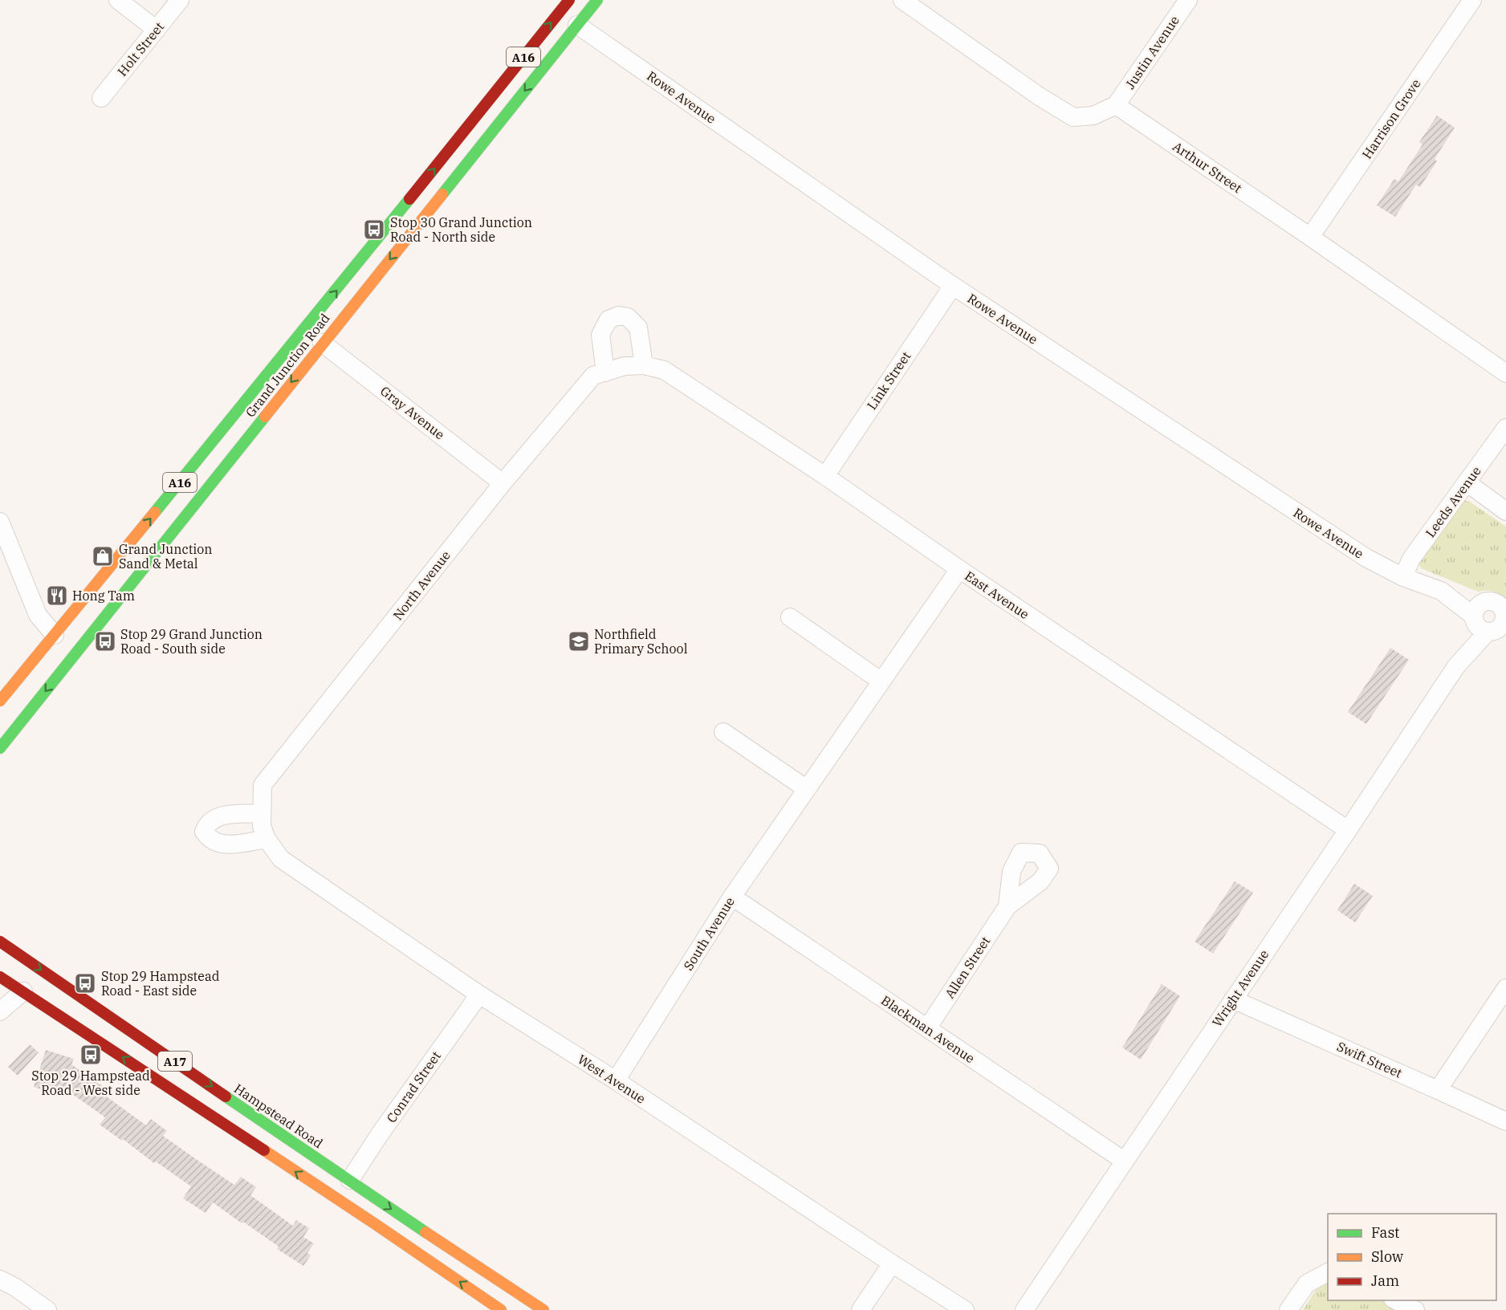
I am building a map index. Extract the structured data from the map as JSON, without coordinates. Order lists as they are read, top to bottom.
{
  "streets": {
    "highway": [
      "A16",
      "Grand Junction Road",
      "A17",
      "Hampstead Road"
    ],
    "street": [
      "Holt Street",
      "Justin Avenue",
      "Rowe Avenue",
      "Harrison Grove",
      "Arthur Street",
      "Link Street",
      "Gray Avenue",
      "Leeds Avenue",
      "North Avenue",
      "East Avenue",
      "South Avenue",
      "Allen Street",
      "Wright Avenue",
      "Blackman Avenue",
      "Swift Street",
      "West Avenue",
      "Conrad Street"
    ]
  },
  "crossings": [
    ["Justin Avenue", "Arthur Street"],
    ["Rowe Avenue", "Grand Junction Road"],
    ["Rowe Avenue", "Link Street"],
    ["Rowe Avenue", "Leeds Avenue"],
    ["Rowe Avenue", "Wright Avenue"],
    ["Harrison Grove", "Arthur Street"],
    ["Grand Junction Road", "Gray Avenue"],
    ["Link Street", "East Avenue"],
    ["Gray Avenue", "North Avenue"],
    ["North Avenue", "East Avenue"],
    ["North Avenue", "West Avenue"],
    ["East Avenue", "South Avenue"],
    ["East Avenue", "Wright Avenue"],
    ["South Avenue", "Blackman Avenue"],
    ["South Avenue", "West Avenue"],
    ["Allen Street", "Blackman Avenue"],
    ["Wright Avenue", "Blackman Avenue"],
    ["Wright Avenue", "Swift Street"],
    ["West Avenue", "Conrad Street"],
    ["Conrad Street", "Hampstead Road"]
  ],
  "places": {
    "bus stop": [
      "Stop 30 Grand Junction Road - North side",
      "Stop 29 Grand Junction Road - South side",
      "Stop 29 Hampstead Road - East side",
      "Stop 29 Hampstead Road - West side"
    ],
    "shop": ["Grand Junction Sand & Metal"],
    "restaurant": ["Hong Tam"],
    "school or university": ["Northfield Primary School"]
  },
  "legend": ["Fast", "Slow", "Jam"]
}
